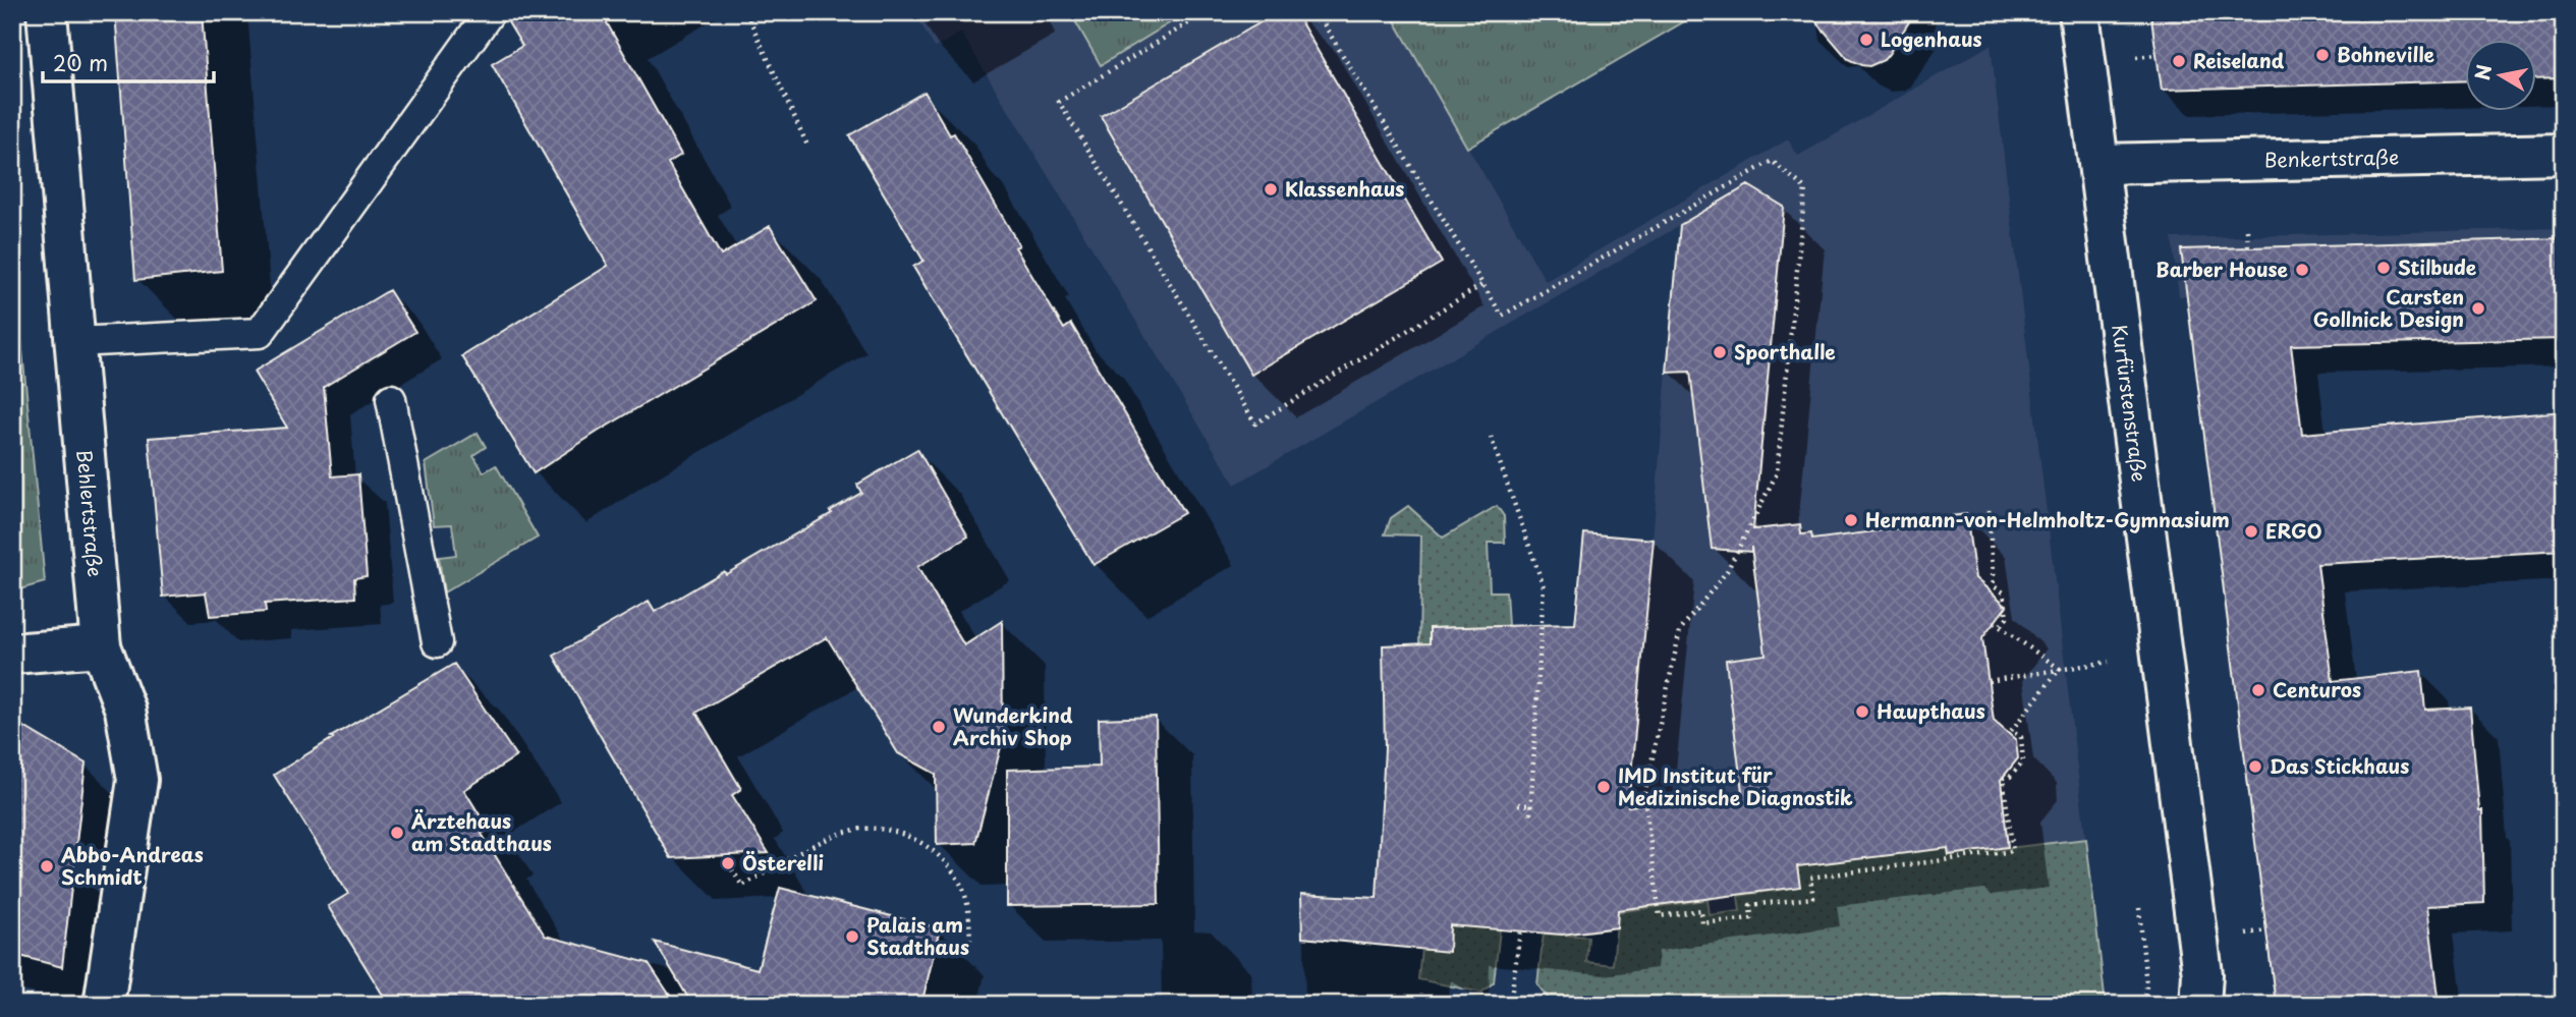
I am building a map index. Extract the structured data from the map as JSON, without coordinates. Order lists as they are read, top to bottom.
{
  "streets": {
    "street": ["Benkertstraße", "Kurfürstenstraße", "Behlertstraße"]
  },
  "crossings": [
    ["Benkertstraße", "Kurfürstenstraße"]
  ],
  "places": [
    "Logenhaus",
    "Bohneville",
    "Reiseland",
    "Klassenhaus",
    "Stilbude",
    "Barber House",
    "Carsten Gollnick Design",
    "Sporthalle",
    "Hermann-von-Helmholtz-Gymnasium",
    "ERGO",
    "Centuros",
    "Haupthaus",
    "Wunderkind Archiv Shop",
    "Das Stickhaus",
    "IMD Institut für Medizinische Diagnostik",
    "Ärztehaus am Stadthaus",
    "Österelli",
    "Abbo-Andreas Schmidt",
    "Palais am Stadthaus"
  ],
  "scale_bar": "20 m",
  "north": "left"
}
